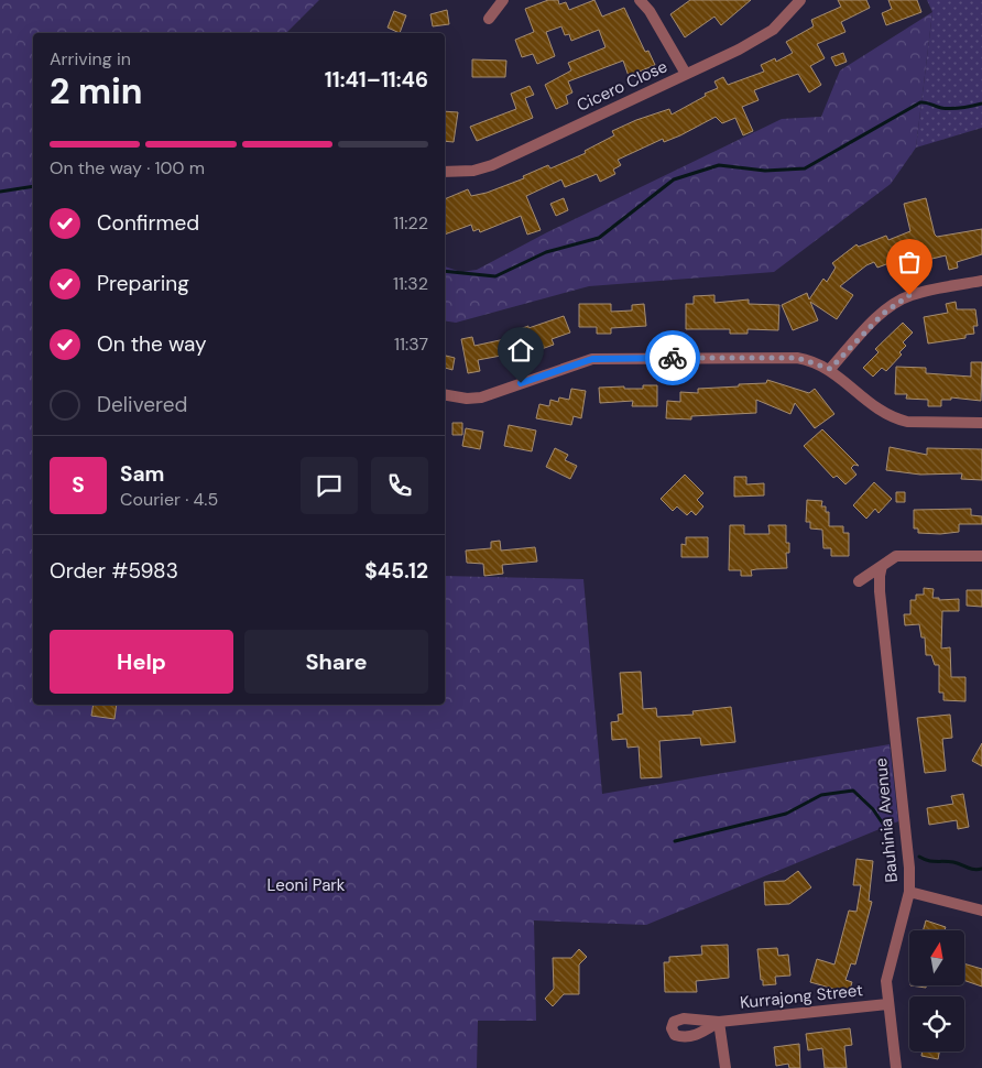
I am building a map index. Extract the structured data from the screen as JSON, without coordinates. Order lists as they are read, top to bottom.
{
  "streets": {
    "street": ["Cicero Close", "Bauhinia Avenue", "Kurrajong Street"]
  },
  "crossings": [
    ["Bauhinia Avenue", "Kurrajong Street"]
  ],
  "parks": ["Leoni Park"],
  "north": "top",
  "page": {
    "heading": ["2 min", "Arriving in", "11:41–11:46"],
    "panel": [
      "Sam",
      "Courier · 4.5",
      "Order #5983",
      "$45.12"
    ],
    "bar": "On the way · 100 m",
    "list": [
      ["Confirmed", "11:22"],
      ["Preparing", "11:32"],
      ["On the way", "11:37"],
      "Delivered"
    ],
    "round": "S",
    "buttons": ["Help", "Share"]
  }
}
